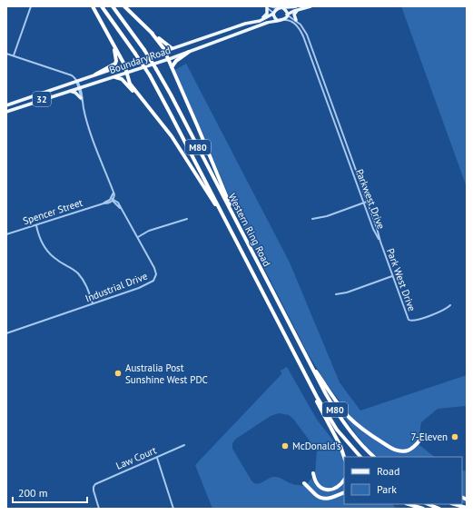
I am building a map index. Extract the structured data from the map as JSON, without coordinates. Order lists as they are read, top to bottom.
{
  "streets": {
    "highway": ["M80", "Western Ring Road"],
    "main road": ["Boundary Road", "32"],
    "street": [
      "Parkwest Drive",
      "Spencer Street",
      "Park West Drive",
      "Industrial Drive",
      "Law Court"
    ]
  },
  "crossings": [
    ["Boundary Road", "32"],
    ["Boundary Road", "Parkwest Drive"],
    ["Boundary Road", "Spencer Street"],
    ["32", "Parkwest Drive"],
    ["Parkwest Drive", "Park West Drive"],
    ["Spencer Street", "Industrial Drive"]
  ],
  "places": ["Australia Post Sunshine West PDC", "7-Eleven", "McDonald's"],
  "legend": ["Road", "Park"],
  "scale_bar": "200 m"
}
